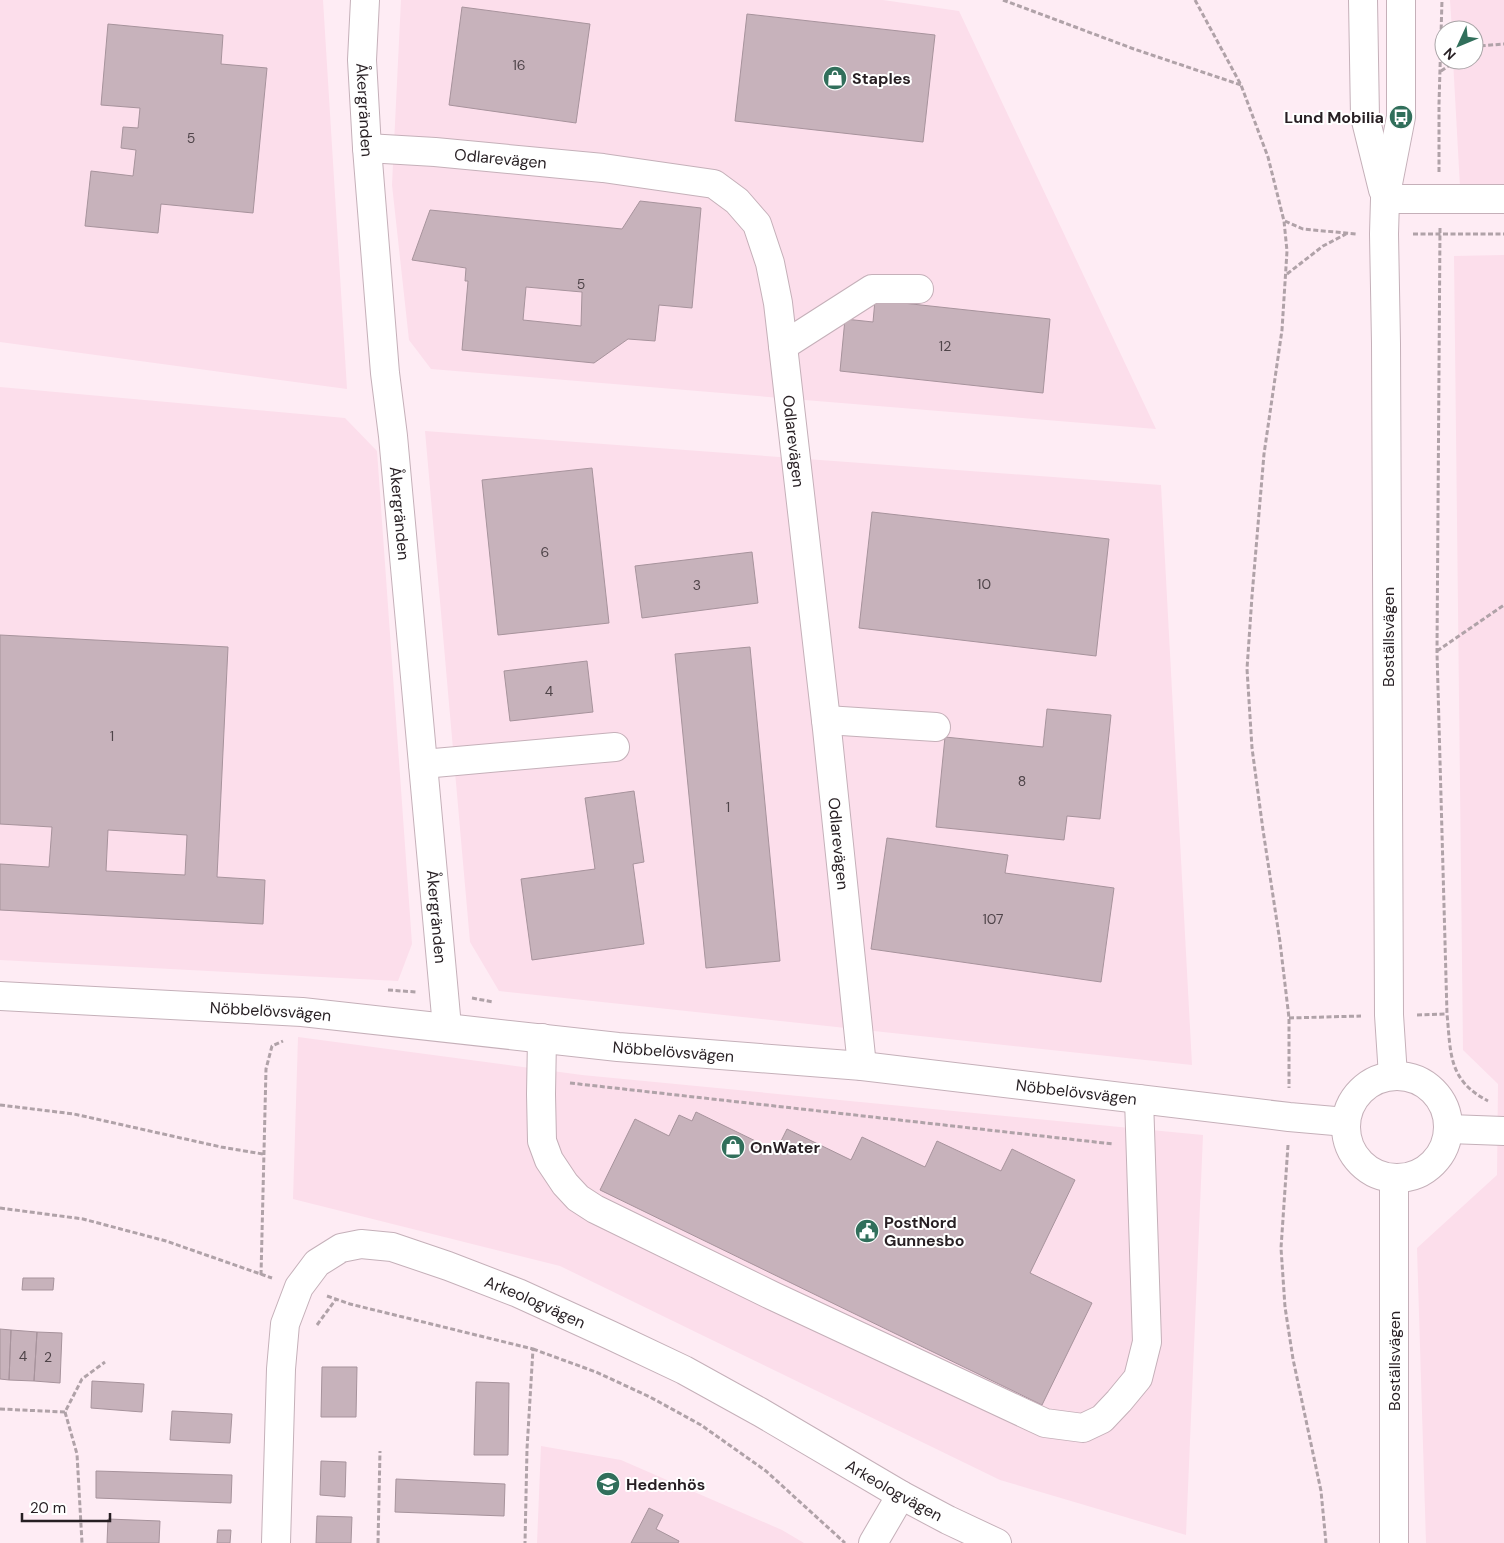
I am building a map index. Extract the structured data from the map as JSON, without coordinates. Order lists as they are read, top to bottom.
{
  "streets": {
    "street": [
      "Åkergränden",
      "Odlarevägen",
      "Boställsvägen",
      "Nöbbelövsvägen",
      "Arkeologvägen"
    ]
  },
  "crossings": [
    ["Åkergränden", "Odlarevägen"],
    ["Åkergränden", "Nöbbelövsvägen"],
    ["Odlarevägen", "Nöbbelövsvägen"],
    ["Boställsvägen", "Nöbbelövsvägen"]
  ],
  "places": {
    "shop": ["Staples", "OnWater"],
    "bus stop": ["Lund Mobilia"],
    "public building": ["PostNord Gunnesbo"],
    "school or university": ["Hedenhös"]
  },
  "house_numbers": [
    "16",
    "5",
    "5",
    "12",
    "6",
    "10",
    "3",
    "4",
    "1",
    "8",
    "1",
    "107",
    "4",
    "2"
  ],
  "scale_bar": "20 m",
  "north": "bottom left"
}
